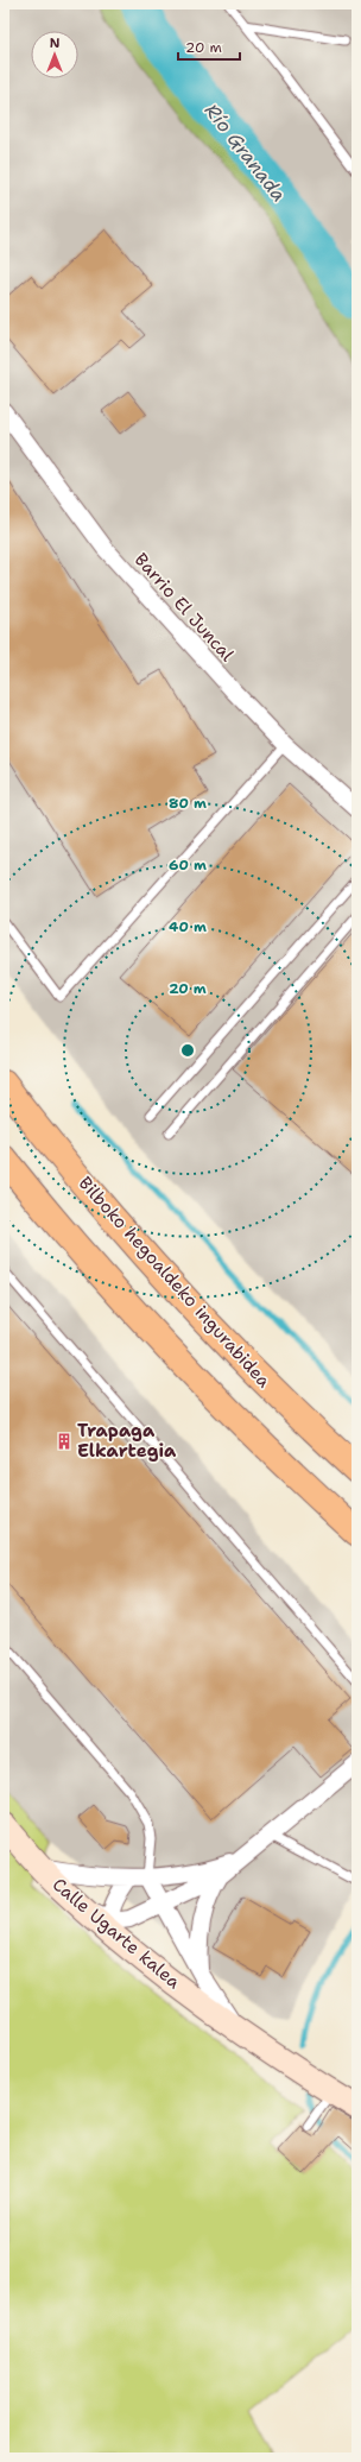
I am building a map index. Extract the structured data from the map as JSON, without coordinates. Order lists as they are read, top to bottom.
{
  "streets": {
    "highway": ["Bilboko hegoaldeko ingurabidea"],
    "street": ["Barrio El Juncal", "Calle Ugarte kalea"]
  },
  "water": ["Río Granada"],
  "places": {
    "building": ["Trapaga Elkartegia"]
  },
  "scale_bar": "20 m",
  "north": "top",
  "rings": [
    "80 m",
    "60 m",
    "40 m",
    "20 m"
  ]
}
